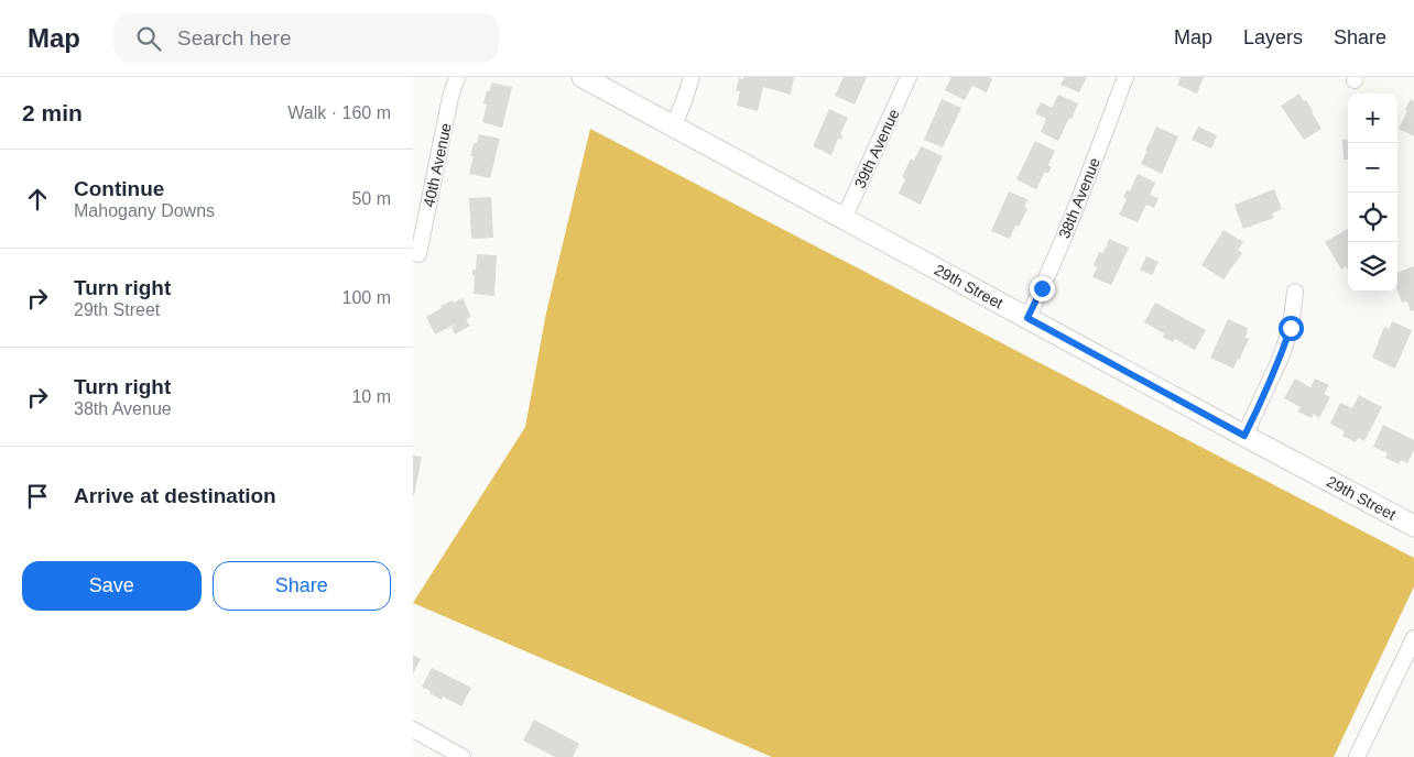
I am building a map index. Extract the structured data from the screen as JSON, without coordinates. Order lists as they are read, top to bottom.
{
  "streets": {
    "street": [
      "39th Avenue",
      "40th Avenue",
      "38th Avenue",
      "29th Street"
    ]
  },
  "crossings": [
    ["39th Avenue", "29th Street"],
    ["38th Avenue", "29th Street"]
  ],
  "page": {
    "header": "Map",
    "search": "Search here",
    "nav": ["Map", "Layers", "Share"],
    "heading": ["2 min", "Walk · 160 m"],
    "map_buttons": ["+", "−"],
    "list": [
      ["Continue", "Mahogany Downs", "50 m"],
      ["Turn right", "29th Street", "100 m"],
      ["Turn right", "38th Avenue", "10 m"],
      "Arrive at destination"
    ],
    "buttons": ["Save", "Share"]
  }
}
